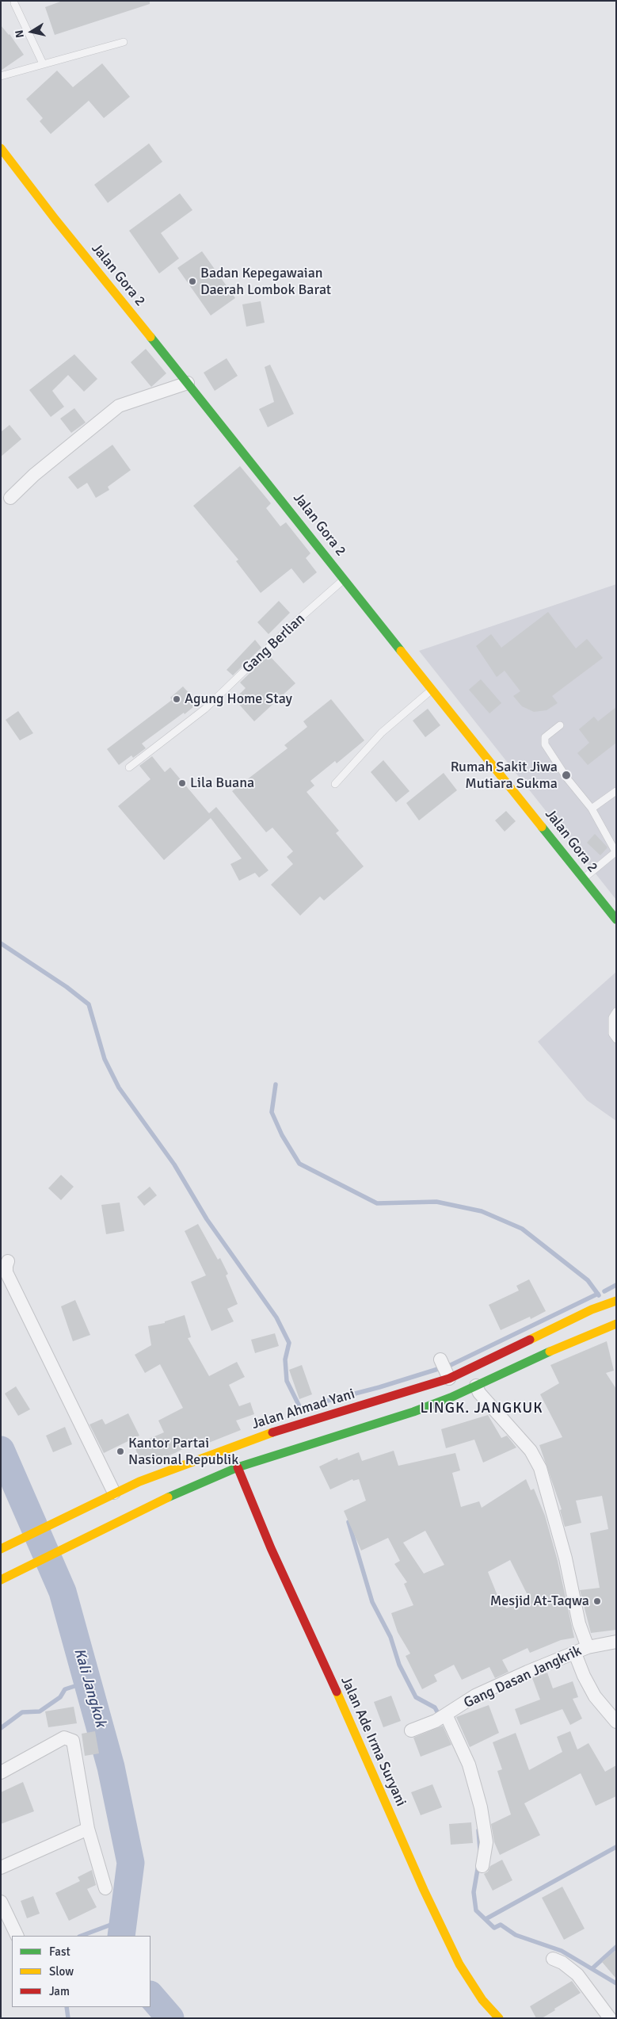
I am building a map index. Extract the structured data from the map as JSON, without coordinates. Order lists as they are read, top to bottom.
{
  "streets": {
    "main road": ["Jalan Gora 2", "Jalan Ahmad Yani", "Jalan Ade Irma Suryani"],
    "street": ["Gang Dasan Jangkrik"],
    "lane": ["Gang Berlian"]
  },
  "crossings": [
    ["Jalan Gora 2", "Gang Berlian"]
  ],
  "districts": ["LINGK. JANGKUK"],
  "water": ["Kali Jangkok"],
  "places": [
    "Badan Kepegawaian Daerah Lombok Barat",
    "Agung Home Stay",
    "Rumah Sakit Jiwa Mutiara Sukma",
    "Lila Buana",
    "Kantor Partai Nasional Republik",
    "Mesjid At-Taqwa"
  ],
  "legend": ["Fast", "Slow", "Jam"],
  "north": "left"
}
